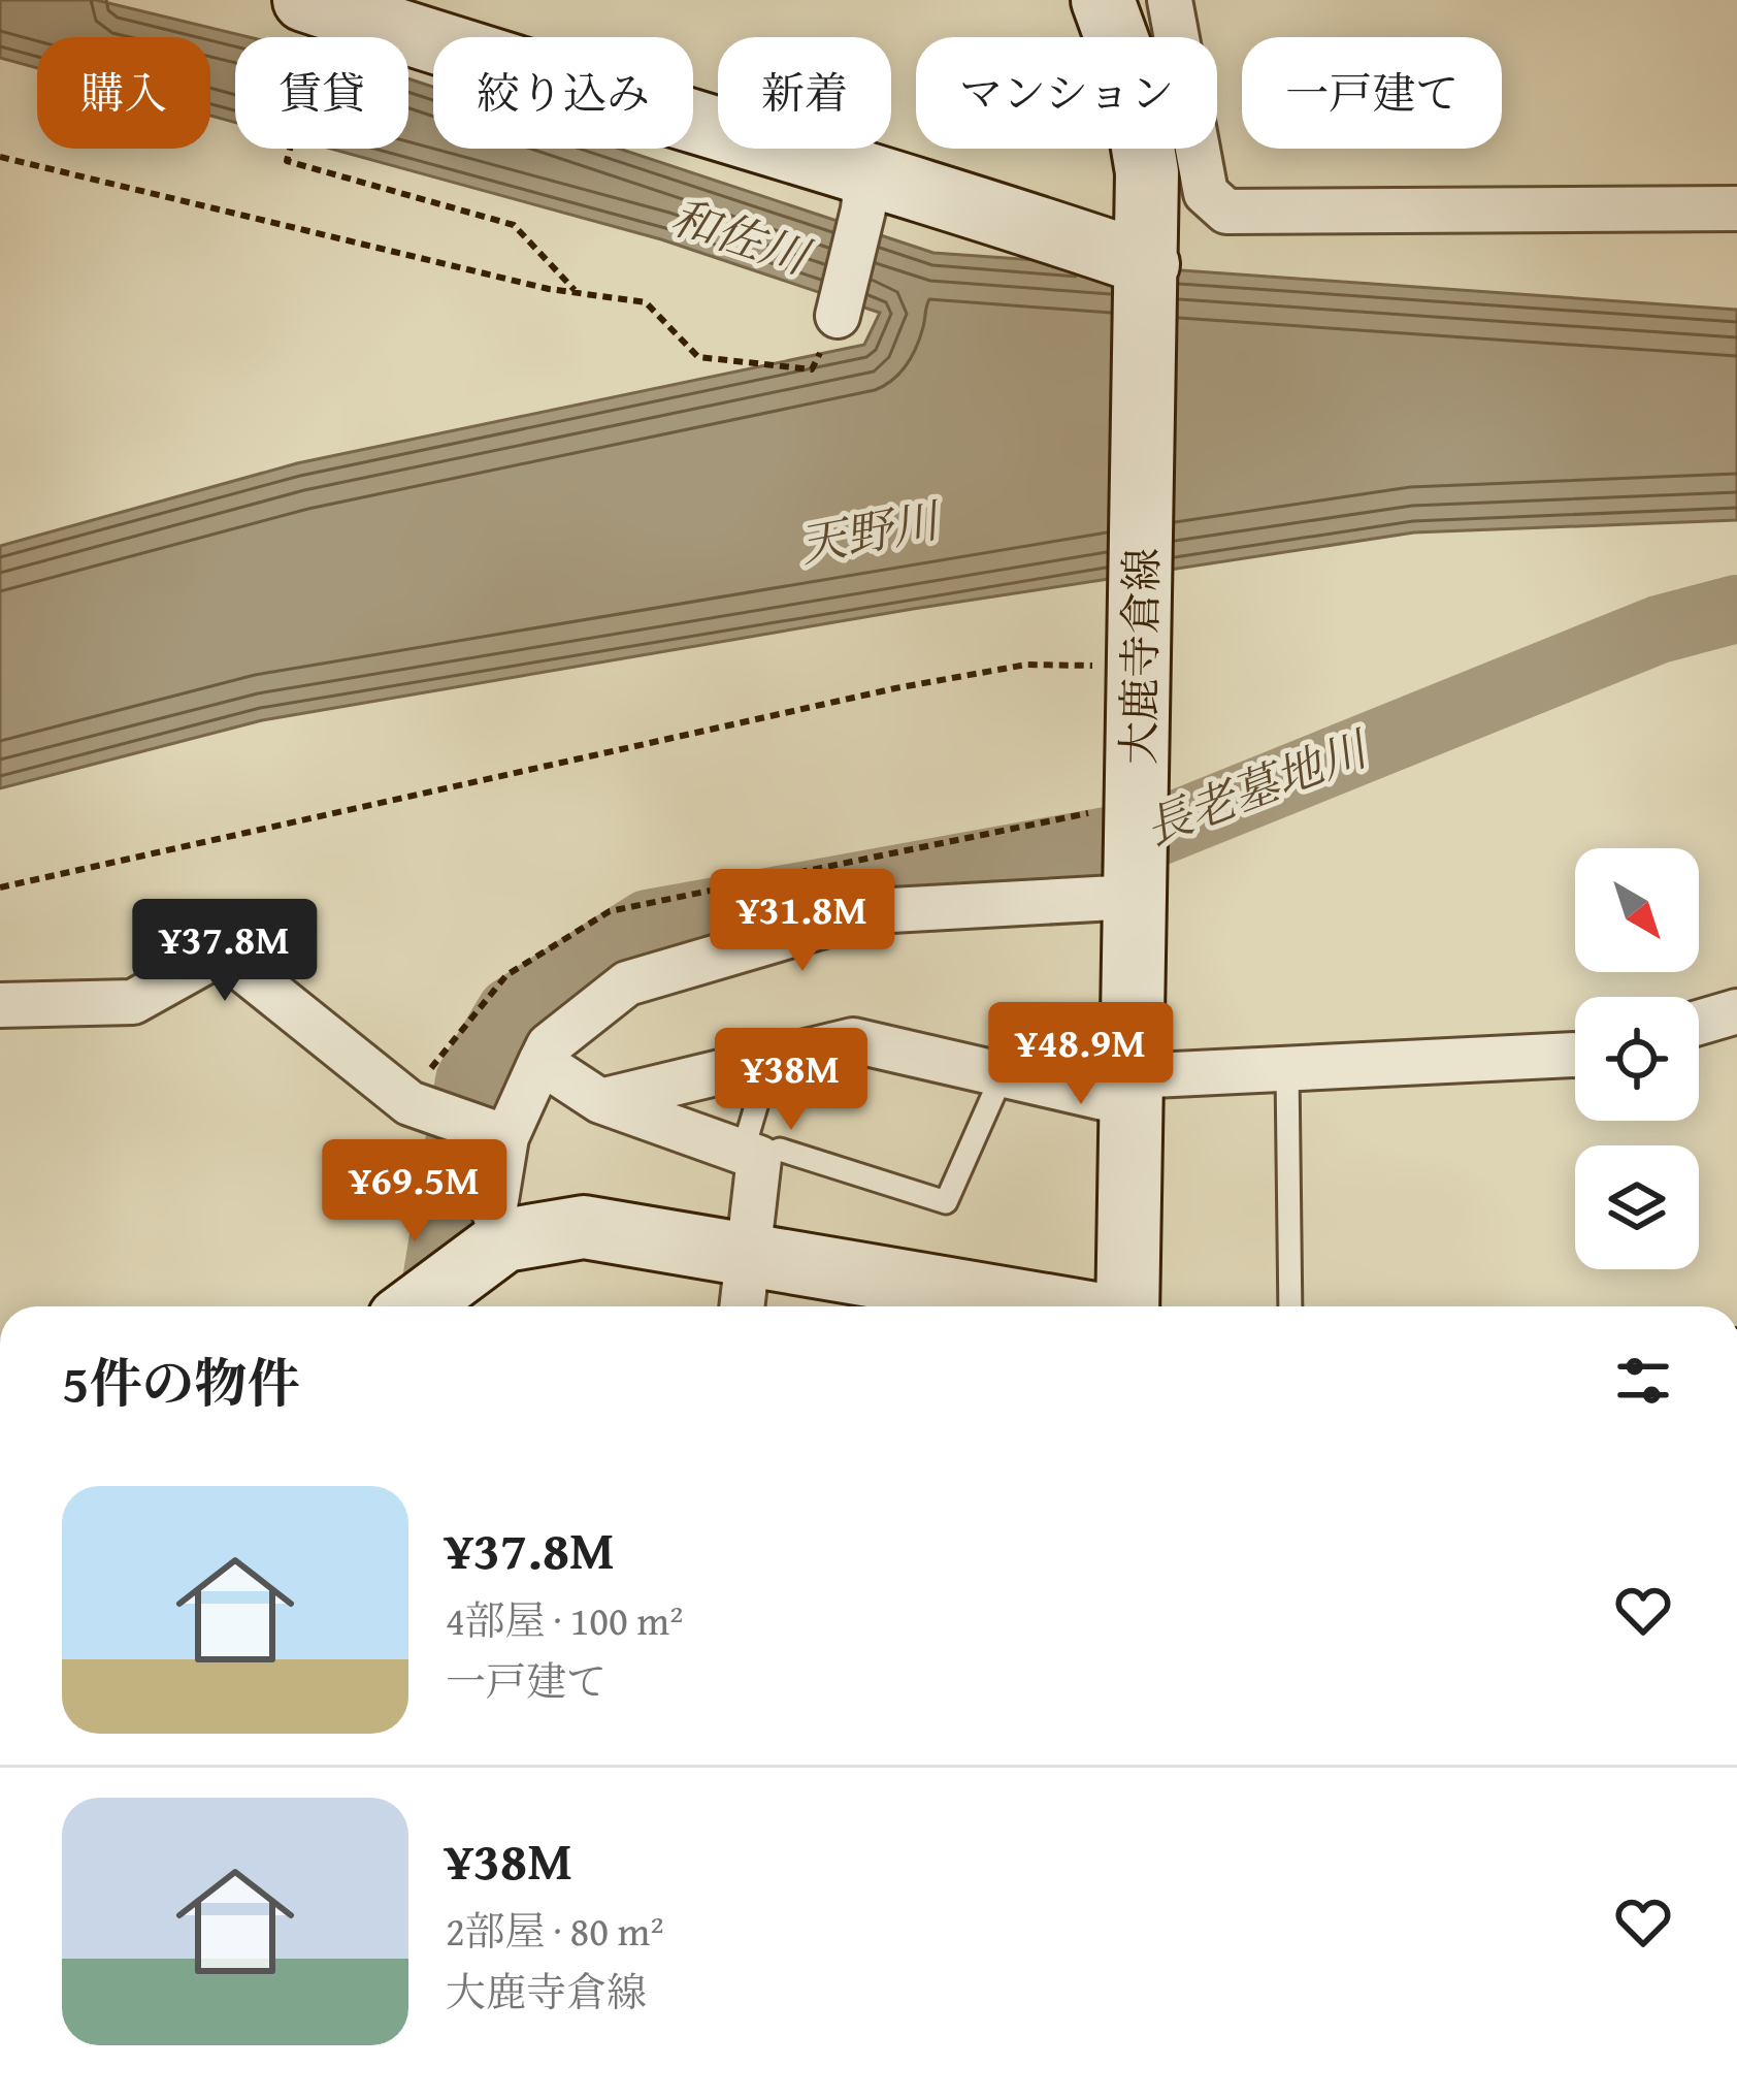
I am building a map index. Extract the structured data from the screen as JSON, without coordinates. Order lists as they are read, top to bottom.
{
  "streets": {
    "main road": ["大鹿寺倉線"]
  },
  "water": ["和佐川", "天野川", "長老墓地川"],
  "north": "bottom right",
  "page": {
    "chip": [
      "購入",
      "賃貸",
      "絞り込み",
      "新着",
      "マンション",
      "一戸建て"
    ],
    "price": [
      "¥31.8M",
      "¥37.8M",
      "¥48.9M",
      "¥38M",
      "¥69.5M"
    ],
    "heading": "5件の物件",
    "list": [
      {
        "name": "¥37.8M",
        "note": "4部屋 · 100 m² · 一戸建て"
      },
      {
        "name": "¥38M",
        "note": "2部屋 · 80 m² · 大鹿寺倉線"
      }
    ]
  }
}
